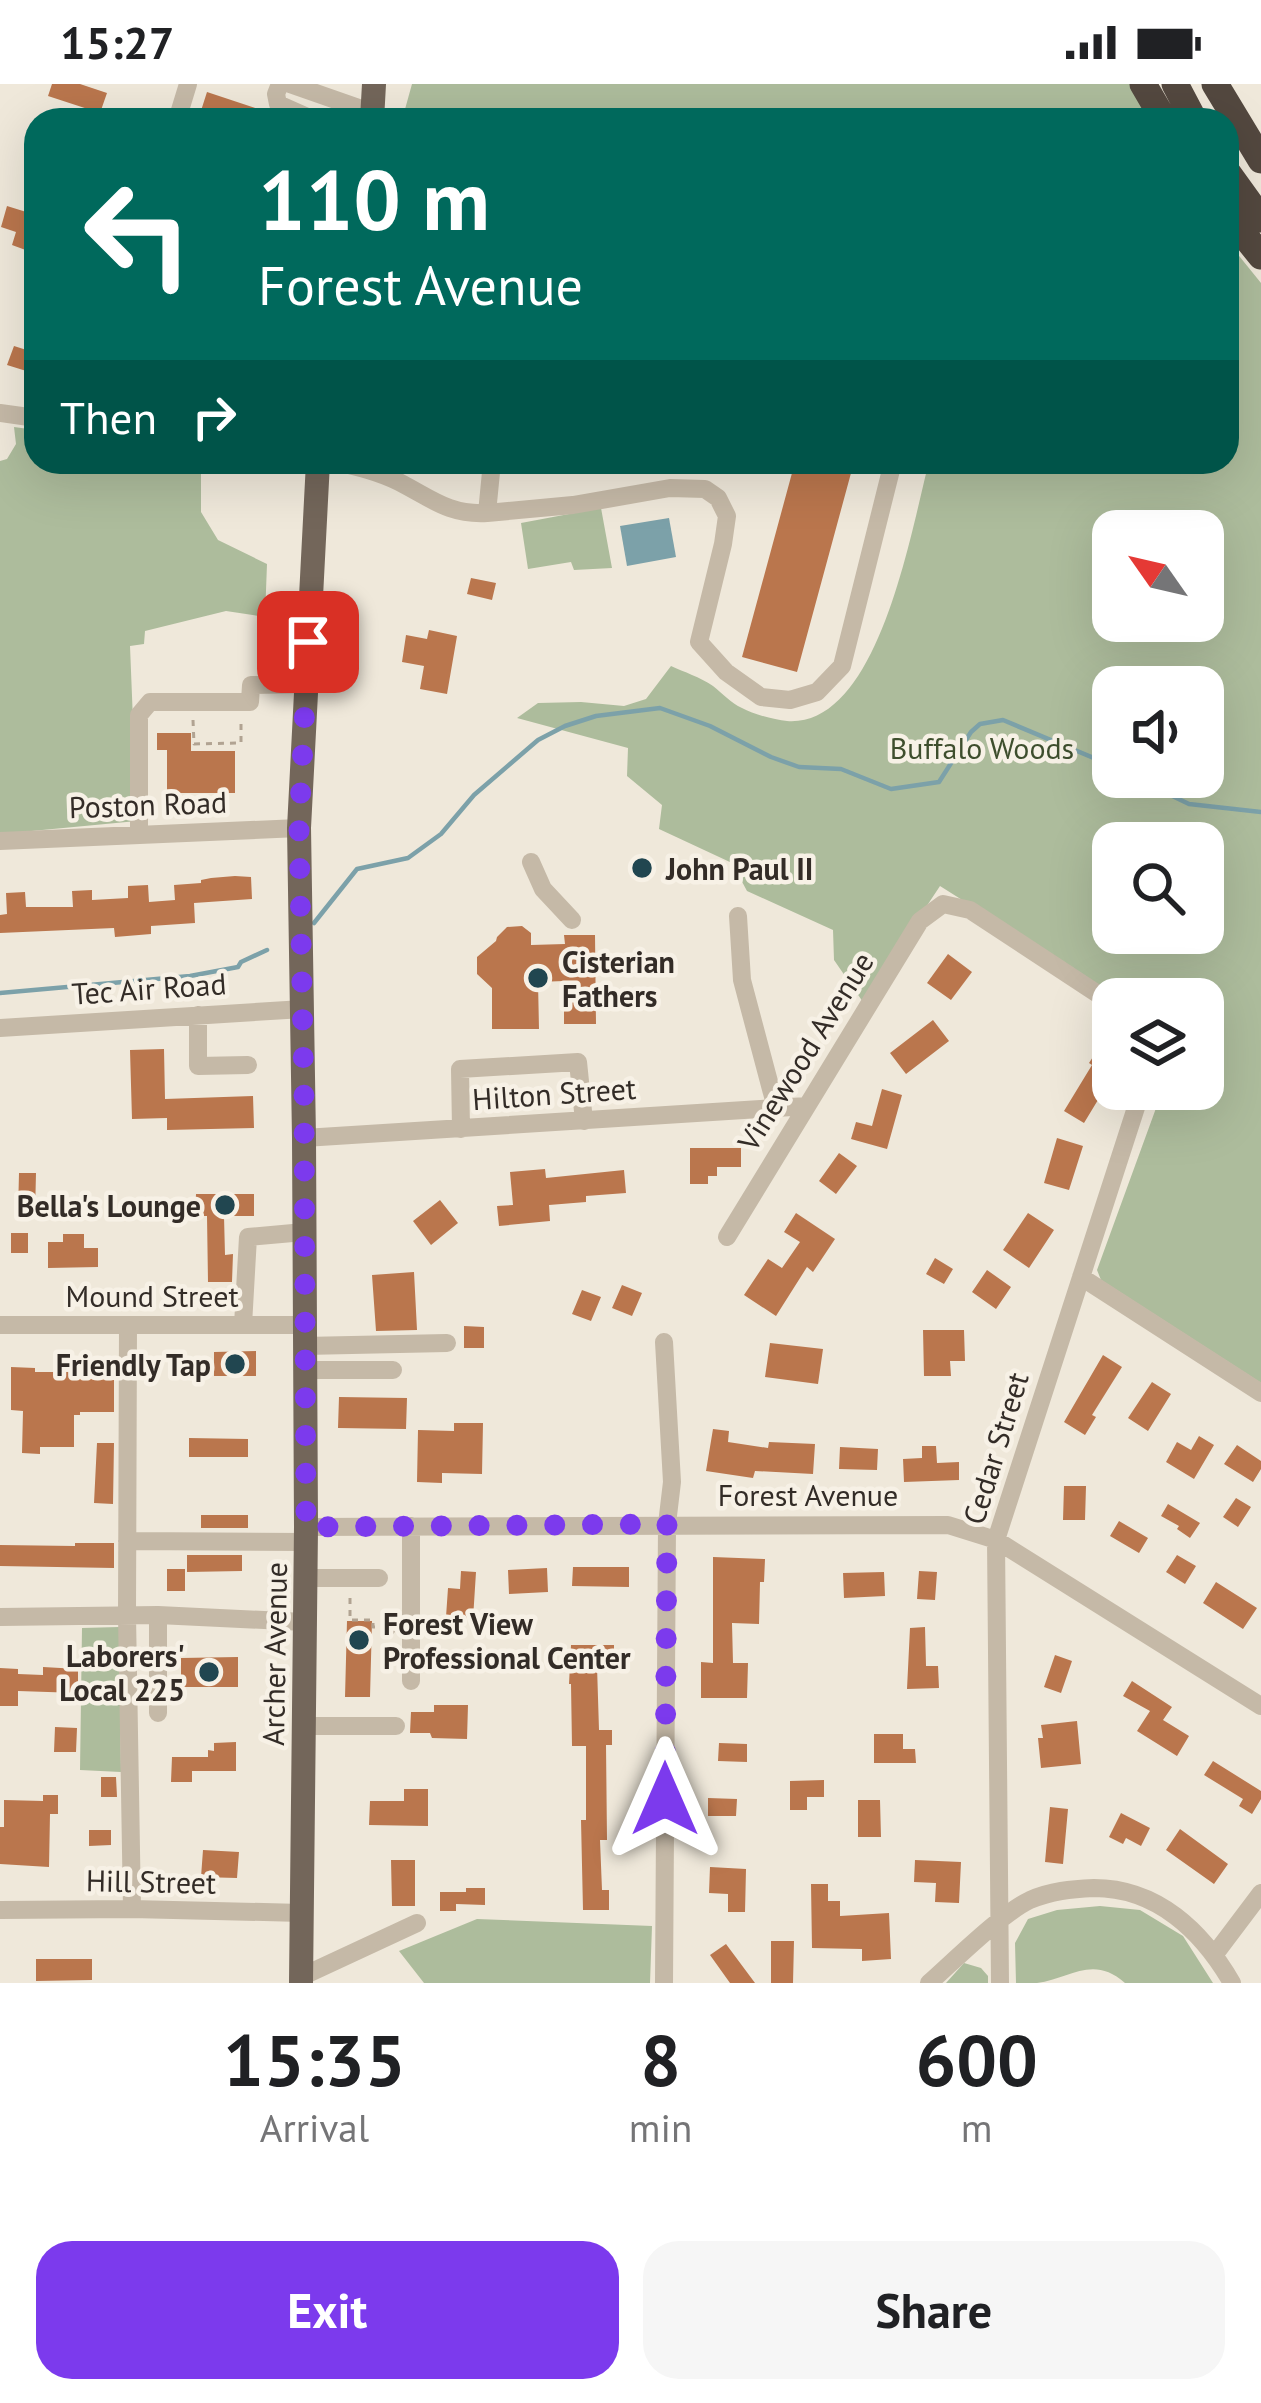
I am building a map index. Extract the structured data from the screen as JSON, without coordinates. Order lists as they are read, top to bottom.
{
  "streets": {
    "main road": ["Archer Avenue"],
    "street": [
      "Poston Road",
      "Tec Air Road",
      "Vinewood Avenue",
      "Hilton Street",
      "Mound Street",
      "Cedar Street",
      "Forest Avenue",
      "Hill Street"
    ]
  },
  "crossings": [
    ["Poston Road", "Archer Avenue"],
    ["Tec Air Road", "Archer Avenue"],
    ["Vinewood Avenue", "Hilton Street"],
    ["Hilton Street", "Archer Avenue"],
    ["Mound Street", "Archer Avenue"],
    ["Cedar Street", "Forest Avenue"],
    ["Forest Avenue", "Archer Avenue"],
    ["Archer Avenue", "Hill Street"]
  ],
  "parks": ["Buffalo Woods"],
  "places": [
    "John Paul II",
    "Cisterian Fathers",
    "Bella's Lounge",
    "Friendly Tap",
    "Forest View Professional Center",
    "Laborers' Local 225"
  ],
  "north": "top left",
  "page": {
    "status": "15:27",
    "turn": ["110 m", "Forest Avenue"],
    "then": "Then",
    "eta": [
      "15:35",
      "Arrival",
      "8",
      "min",
      "600",
      "m"
    ],
    "buttons": ["Exit", "Share"]
  }
}
